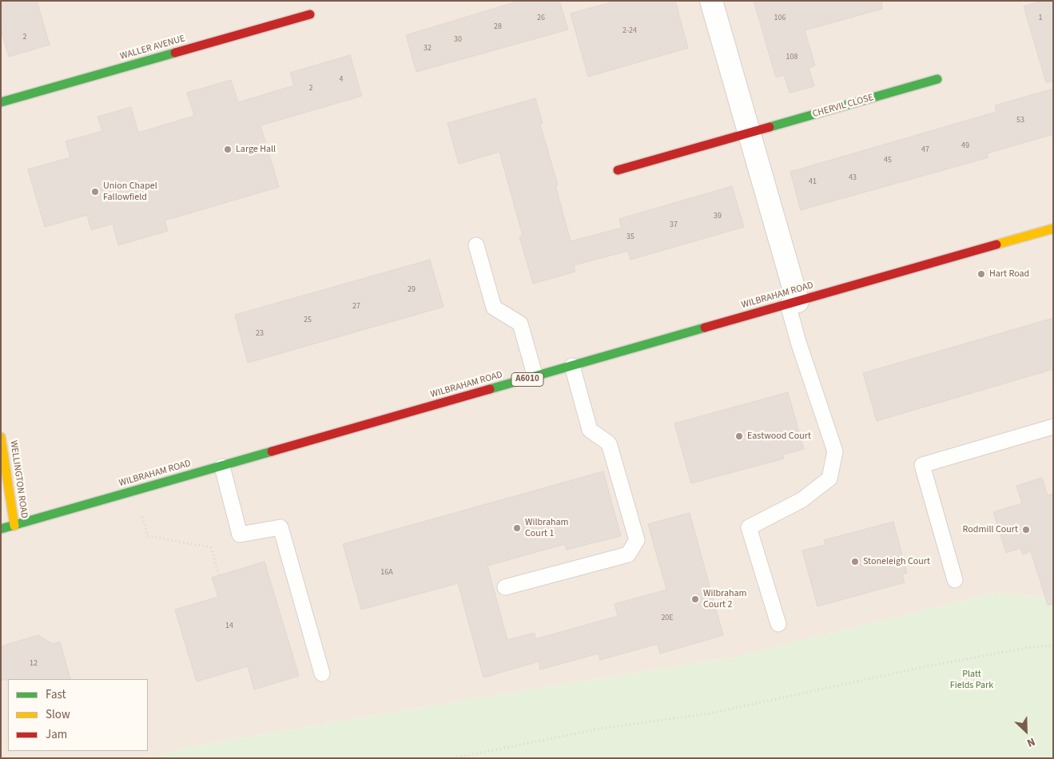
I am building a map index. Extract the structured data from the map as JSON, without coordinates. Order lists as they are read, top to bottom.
{
  "streets": {
    "main road": [
      "WALLER AVENUE",
      "CHERVIL CLOSE",
      "WILBRAHAM ROAD",
      "A6010",
      "WELLINGTON ROAD"
    ]
  },
  "crossings": [
    ["WILBRAHAM ROAD", "WELLINGTON ROAD"]
  ],
  "parks": ["Platt Fields Park"],
  "places": [
    "Large Hall",
    "Union Chapel Fallowfield",
    "Hart Road",
    "Eastwood Court",
    "Wilbraham Court 1",
    "Rodmill Court",
    "Stoneleigh Court",
    "Wilbraham Court 2"
  ],
  "house_numbers": [
    "26",
    "106",
    "1",
    "28",
    "2-24",
    "2",
    "30",
    "32",
    "108",
    "4",
    "2",
    "53",
    "49",
    "47",
    "45",
    "43",
    "41",
    "39",
    "37",
    "35",
    "29",
    "27",
    "25",
    "23",
    "16A",
    "20E",
    "14",
    "12"
  ],
  "legend": ["Fast", "Slow", "Jam"],
  "north": "bottom right"
}
